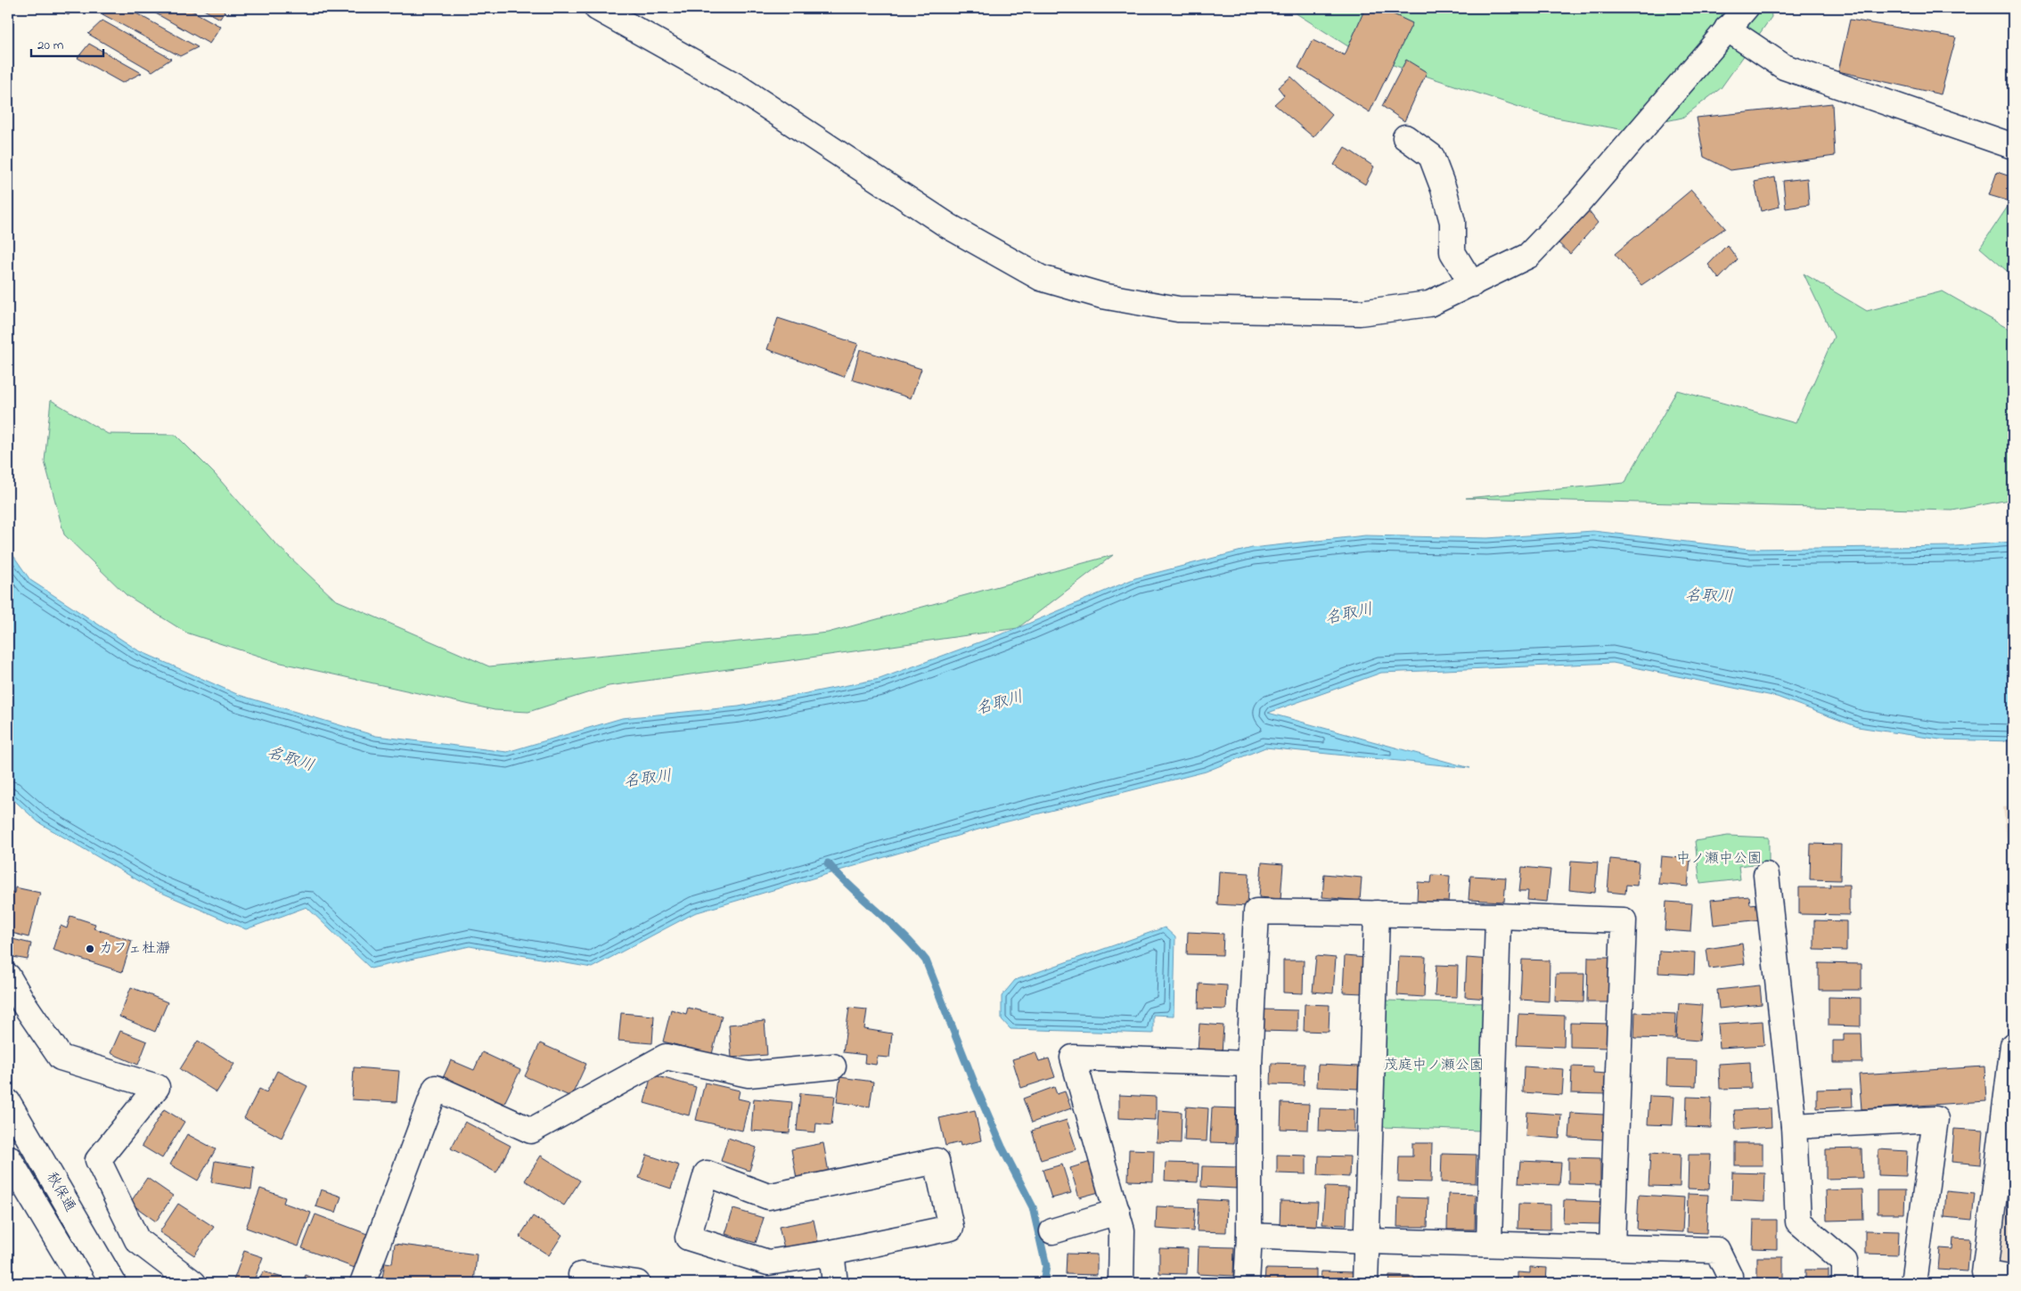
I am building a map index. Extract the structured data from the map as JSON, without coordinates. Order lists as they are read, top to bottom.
{
  "streets": {
    "main road": ["秋保通"]
  },
  "water": ["名取川"],
  "parks": ["中ノ瀬中公園", "茂庭中ノ瀬公園"],
  "places": ["カフェ杜瀞"],
  "scale_bar": "20 m"
}
